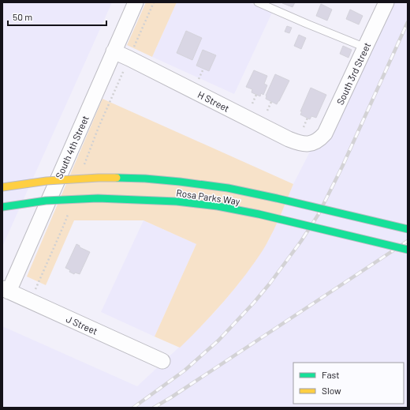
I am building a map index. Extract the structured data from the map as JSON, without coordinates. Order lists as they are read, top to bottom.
{
  "streets": {
    "highway": ["Rosa Parks Way"],
    "street": [
      "South 3rd Street",
      "H Street",
      "South 4th Street",
      "J Street"
    ]
  },
  "crossings": [
    ["South 3rd Street", "H Street"],
    ["H Street", "South 4th Street"],
    ["South 4th Street", "J Street"]
  ],
  "legend": ["Fast", "Slow"],
  "scale_bar": "50 m"
}
